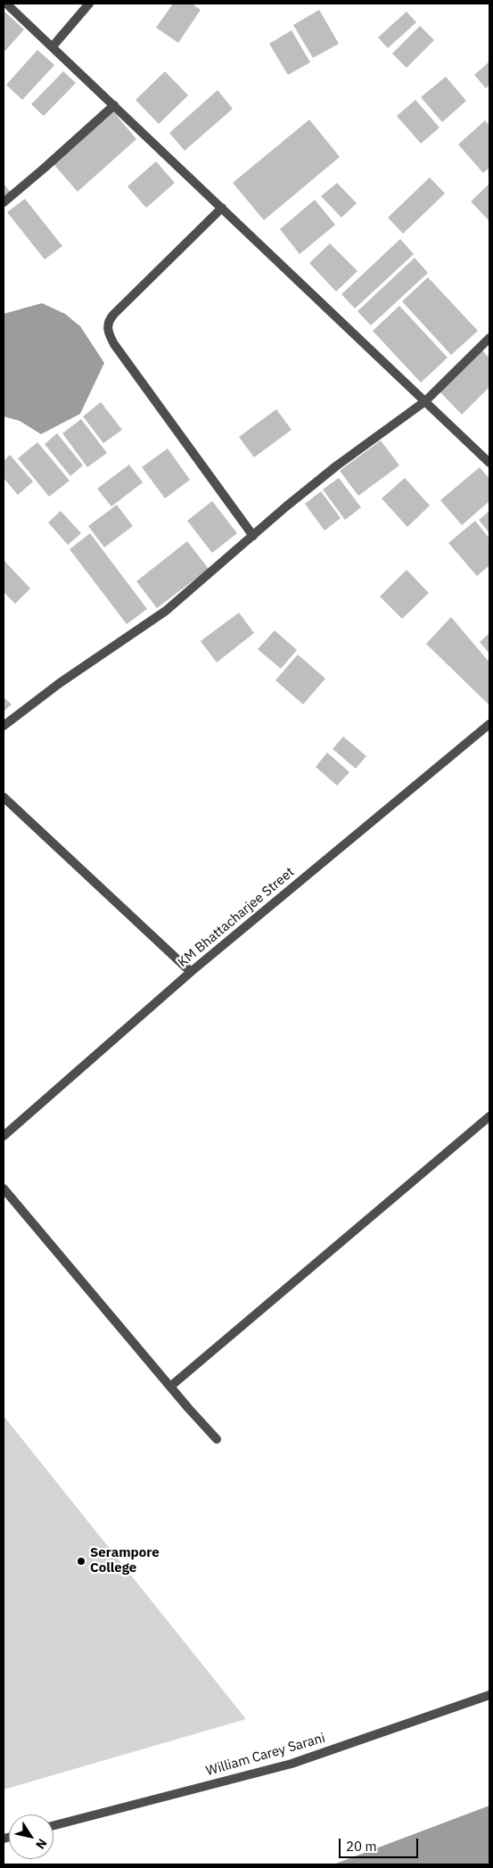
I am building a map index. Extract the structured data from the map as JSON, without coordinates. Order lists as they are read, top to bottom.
{
  "streets": {
    "street": ["KM Bhattacharjee Street", "William Carey Sarani"]
  },
  "places": ["Serampore College"],
  "scale_bar": "20 m",
  "north": "bottom right"
}
